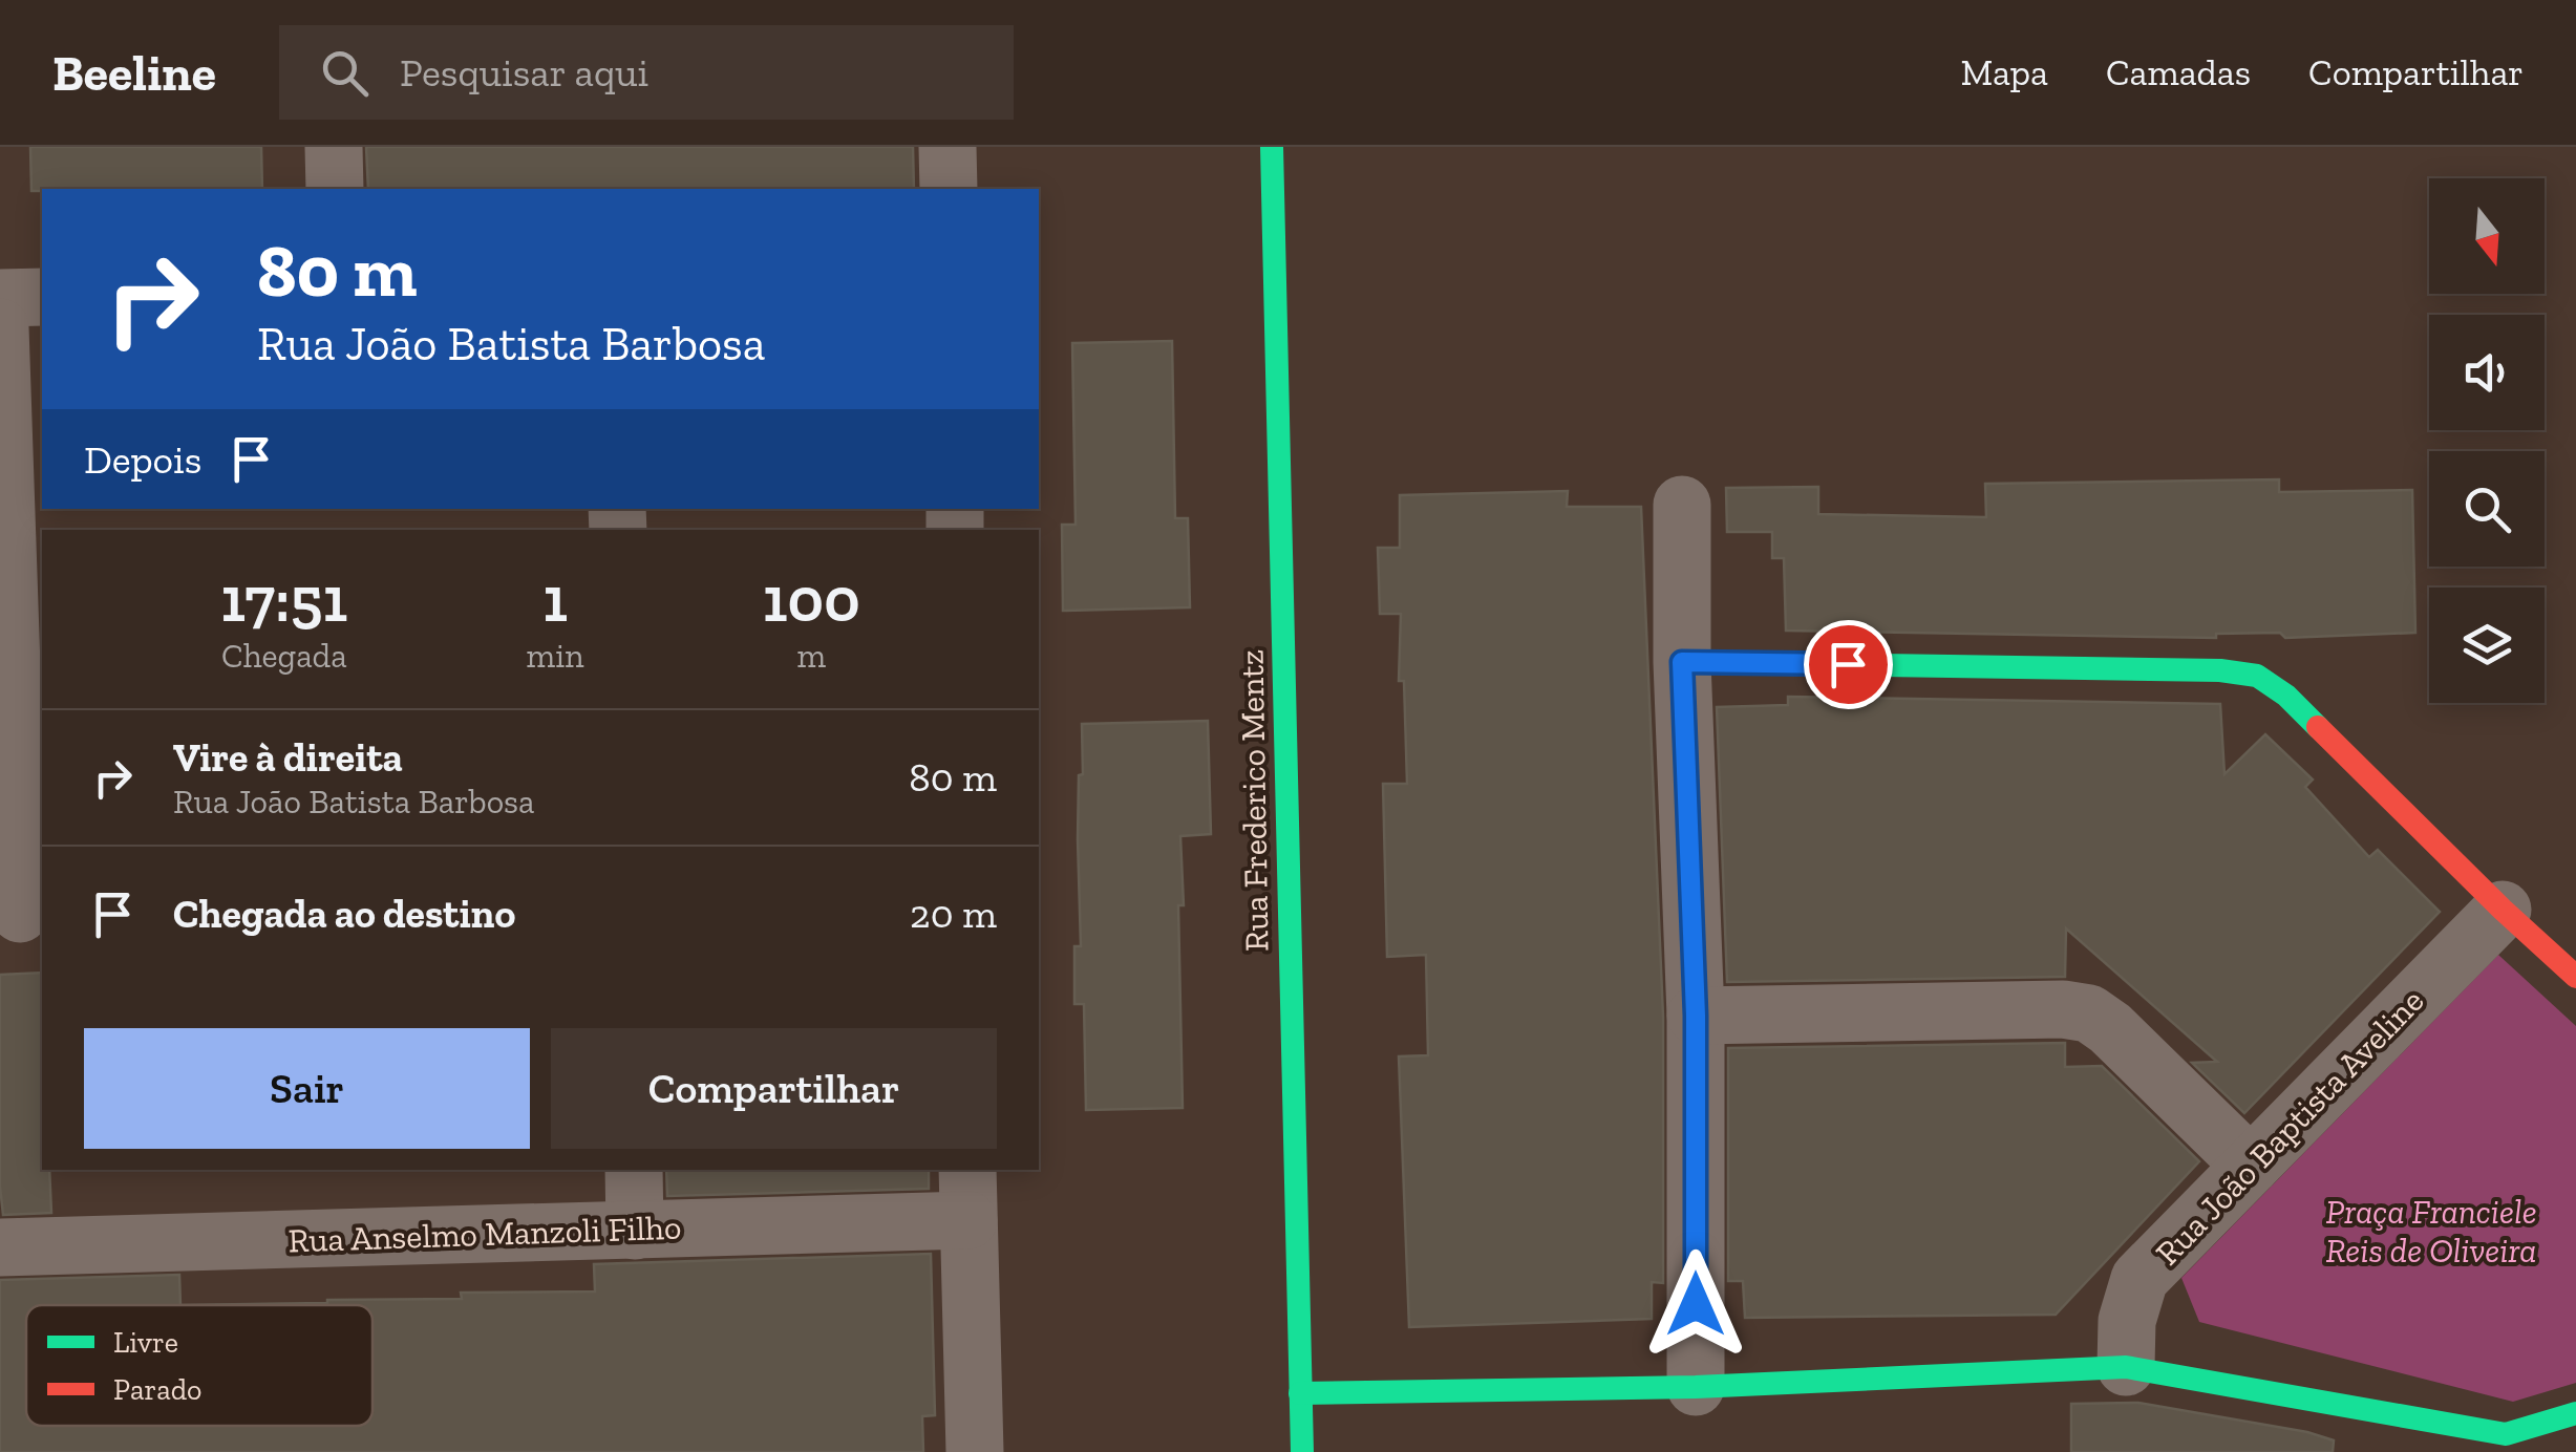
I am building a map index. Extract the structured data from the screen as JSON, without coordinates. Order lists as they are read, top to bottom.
{
  "streets": {
    "street": ["Rua Frederico Mentz", "Rua João Baptista Aveline", "Rua Anselmo Manzoli Filho"]
  },
  "parks": ["Praça Franciele Reis de Oliveira"],
  "legend": ["Livre", "Parado"],
  "north": "bottom",
  "page": {
    "header": "Beeline",
    "search": "Pesquisar aqui",
    "nav": ["Mapa", "Camadas", "Compartilhar"],
    "turn": ["80 m", "Rua João Batista Barbosa"],
    "then": "Depois",
    "eta": [
      "17:51",
      "Chegada",
      "1",
      "min",
      "100",
      "m"
    ],
    "list": [
      {
        "name": "Vire à direita",
        "note": "Rua João Batista Barbosa",
        "value": "80 m"
      },
      {
        "name": "Chegada ao destino",
        "value": "20 m"
      }
    ],
    "buttons": ["Sair", "Compartilhar"]
  }
}
